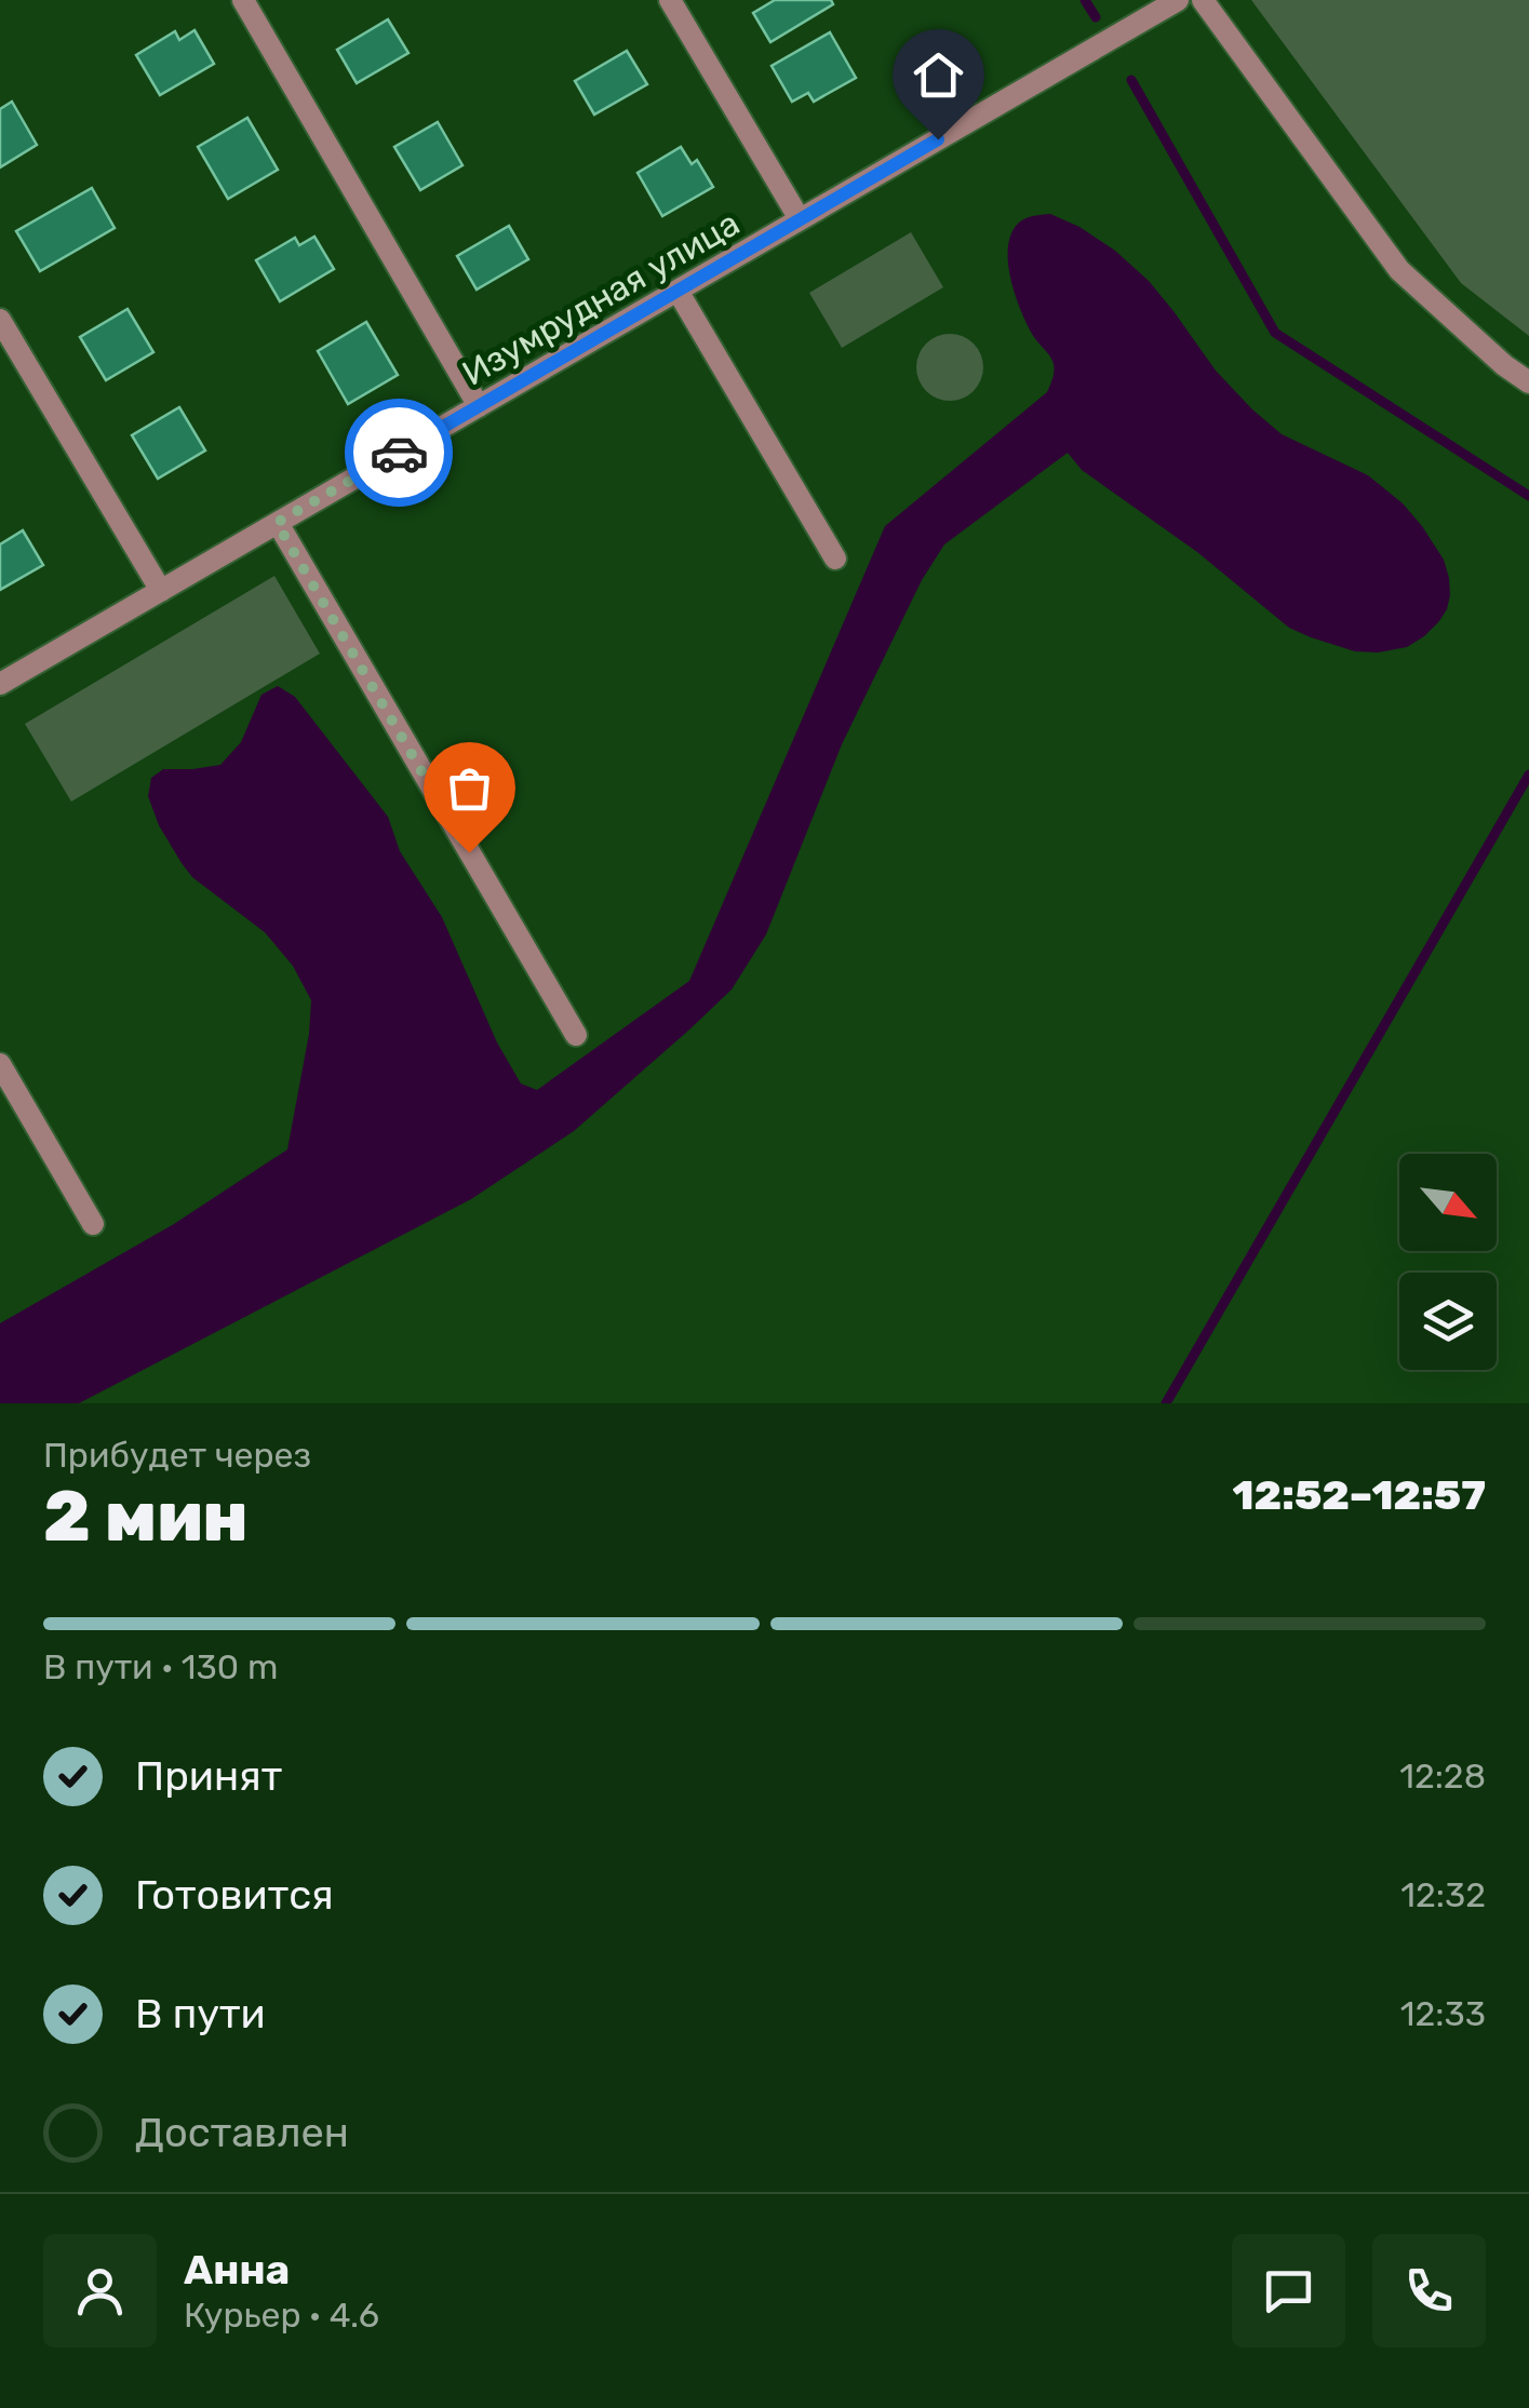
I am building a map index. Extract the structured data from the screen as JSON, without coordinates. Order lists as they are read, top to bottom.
{
  "streets": {
    "street": ["Изумрудная улица"]
  },
  "north": "bottom right",
  "page": {
    "heading": ["2 мин", "Прибудет через", "12:52–12:57"],
    "panel": ["Анна", "Курьер · 4.6"],
    "bar": "В пути · 130 m",
    "list": [
      ["Принят", "12:28"],
      ["Готовится", "12:32"],
      ["В пути", "12:33"],
      "Доставлен"
    ]
  }
}
